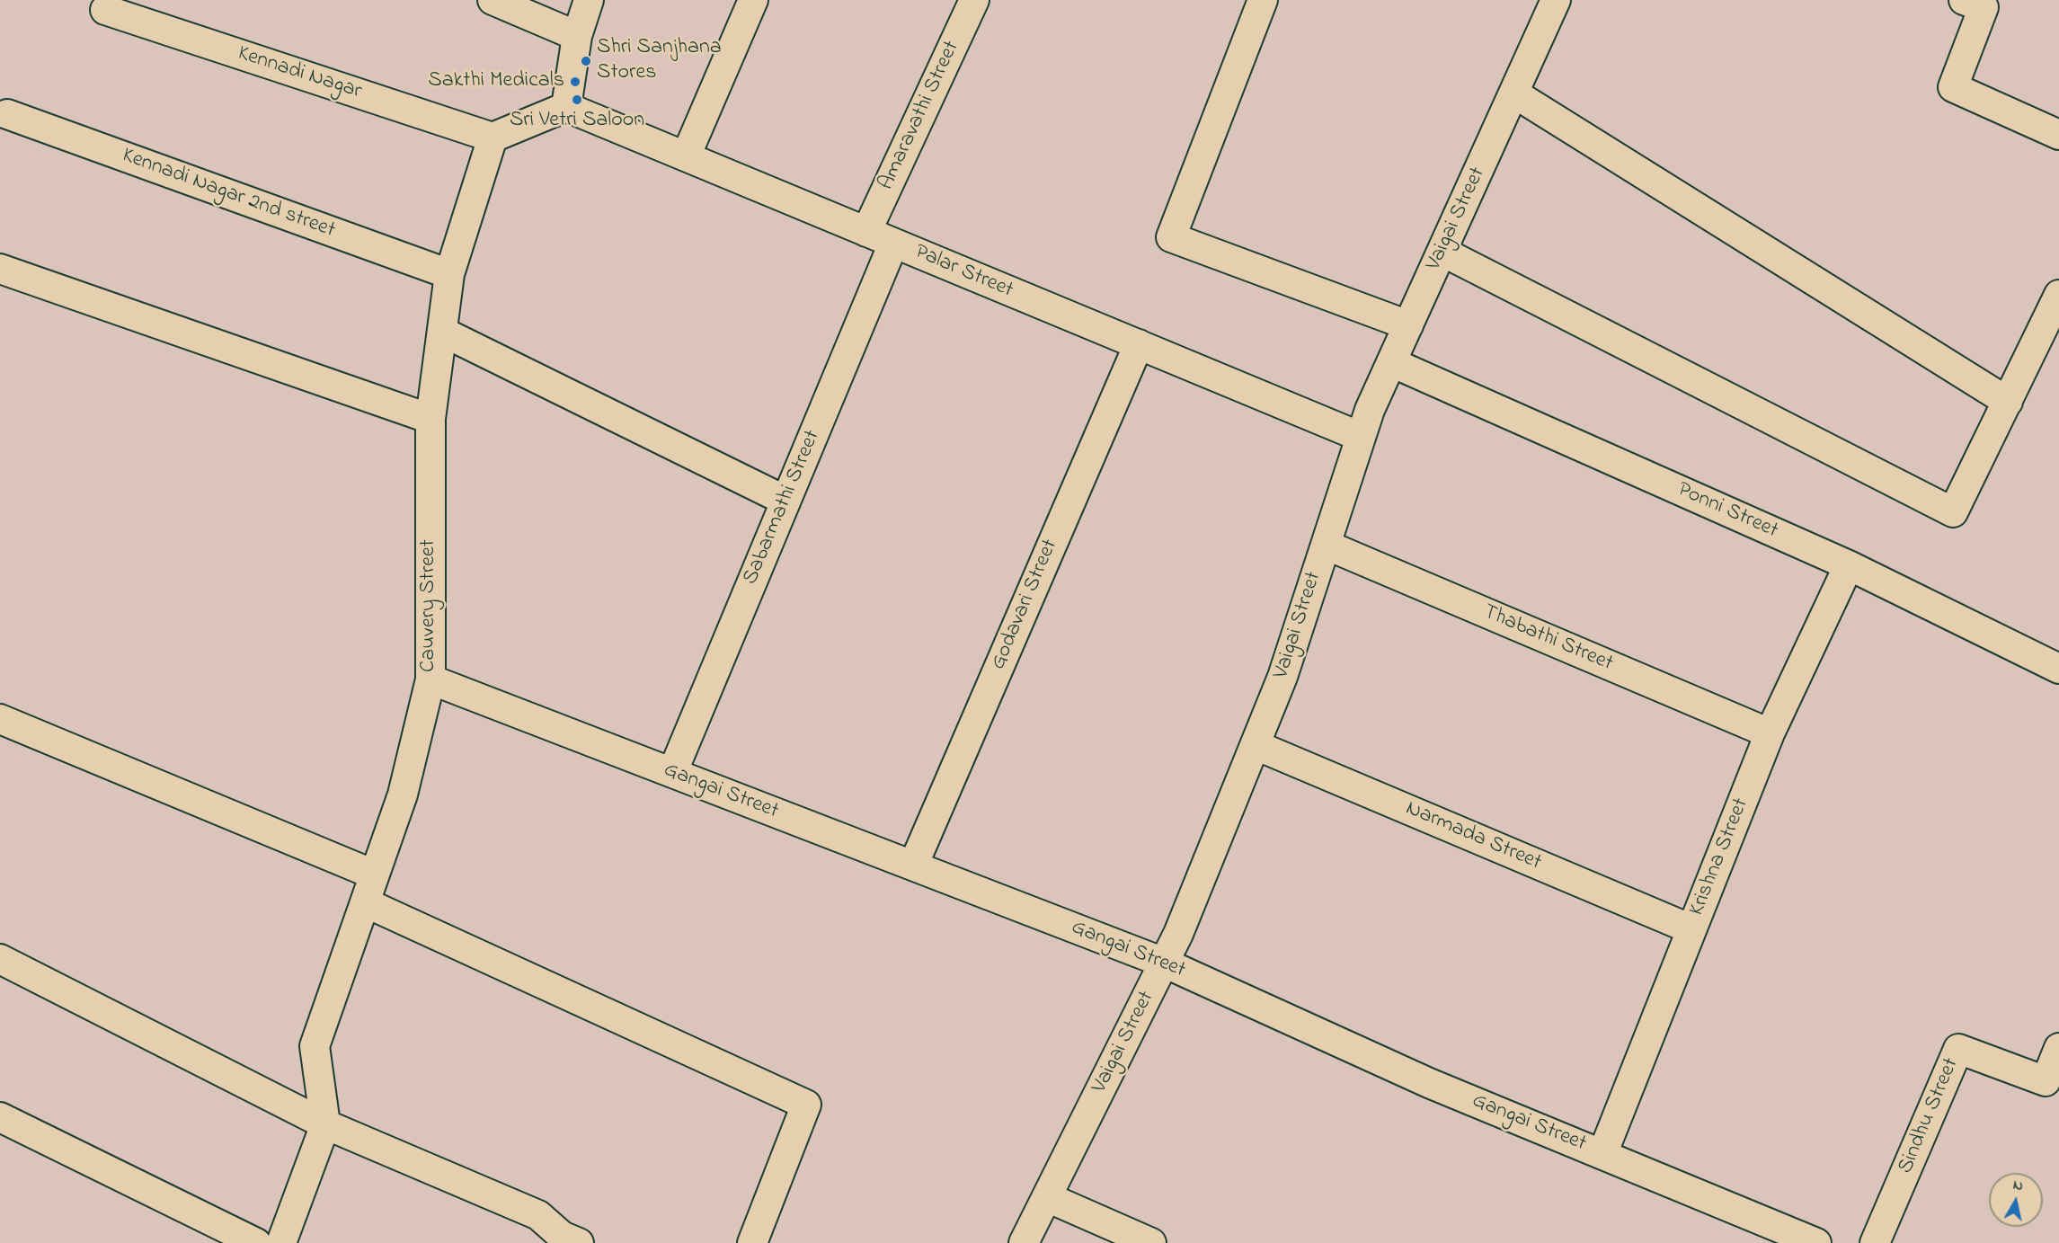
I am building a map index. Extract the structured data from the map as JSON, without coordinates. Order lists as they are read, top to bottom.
{
  "streets": {
    "street": [
      "Kennadi Nagar",
      "Amaravathi Street",
      "Kennadi Nagar 2nd street",
      "Vaigai Street",
      "Palar Street",
      "Sabarmathi Street",
      "Ponni Street",
      "Godavari Street",
      "Cauvery Street",
      "Thabathi Street",
      "Gangai Street",
      "Narmada Street",
      "Krishna Street",
      "Sindhu Street"
    ]
  },
  "crossings": [
    ["Kennadi Nagar", "Cauvery Street"],
    ["Amaravathi Street", "Palar Street"],
    ["Kennadi Nagar 2nd street", "Cauvery Street"],
    ["Vaigai Street", "Palar Street"],
    ["Vaigai Street", "Ponni Street"],
    ["Vaigai Street", "Thabathi Street"],
    ["Vaigai Street", "Gangai Street"],
    ["Vaigai Street", "Narmada Street"],
    ["Palar Street", "Sabarmathi Street"],
    ["Palar Street", "Godavari Street"],
    ["Sabarmathi Street", "Gangai Street"],
    ["Ponni Street", "Krishna Street"],
    ["Godavari Street", "Gangai Street"],
    ["Cauvery Street", "Gangai Street"],
    ["Thabathi Street", "Krishna Street"],
    ["Gangai Street", "Krishna Street"],
    ["Narmada Street", "Krishna Street"]
  ],
  "places": ["Shri Sanjhana Stores", "Sakthi Medicals", "Sri Vetri Saloon"],
  "north": "top"
}
